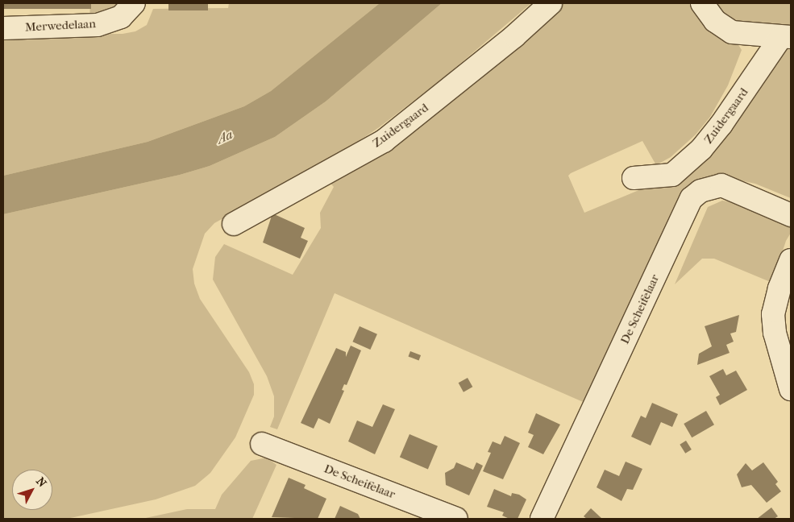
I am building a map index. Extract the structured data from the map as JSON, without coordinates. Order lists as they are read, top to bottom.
{
  "streets": {
    "street": ["Merwedelaan", "Zuidergaard", "De Scheifelaar"]
  },
  "water": ["Aa"],
  "north": "top right"
}
